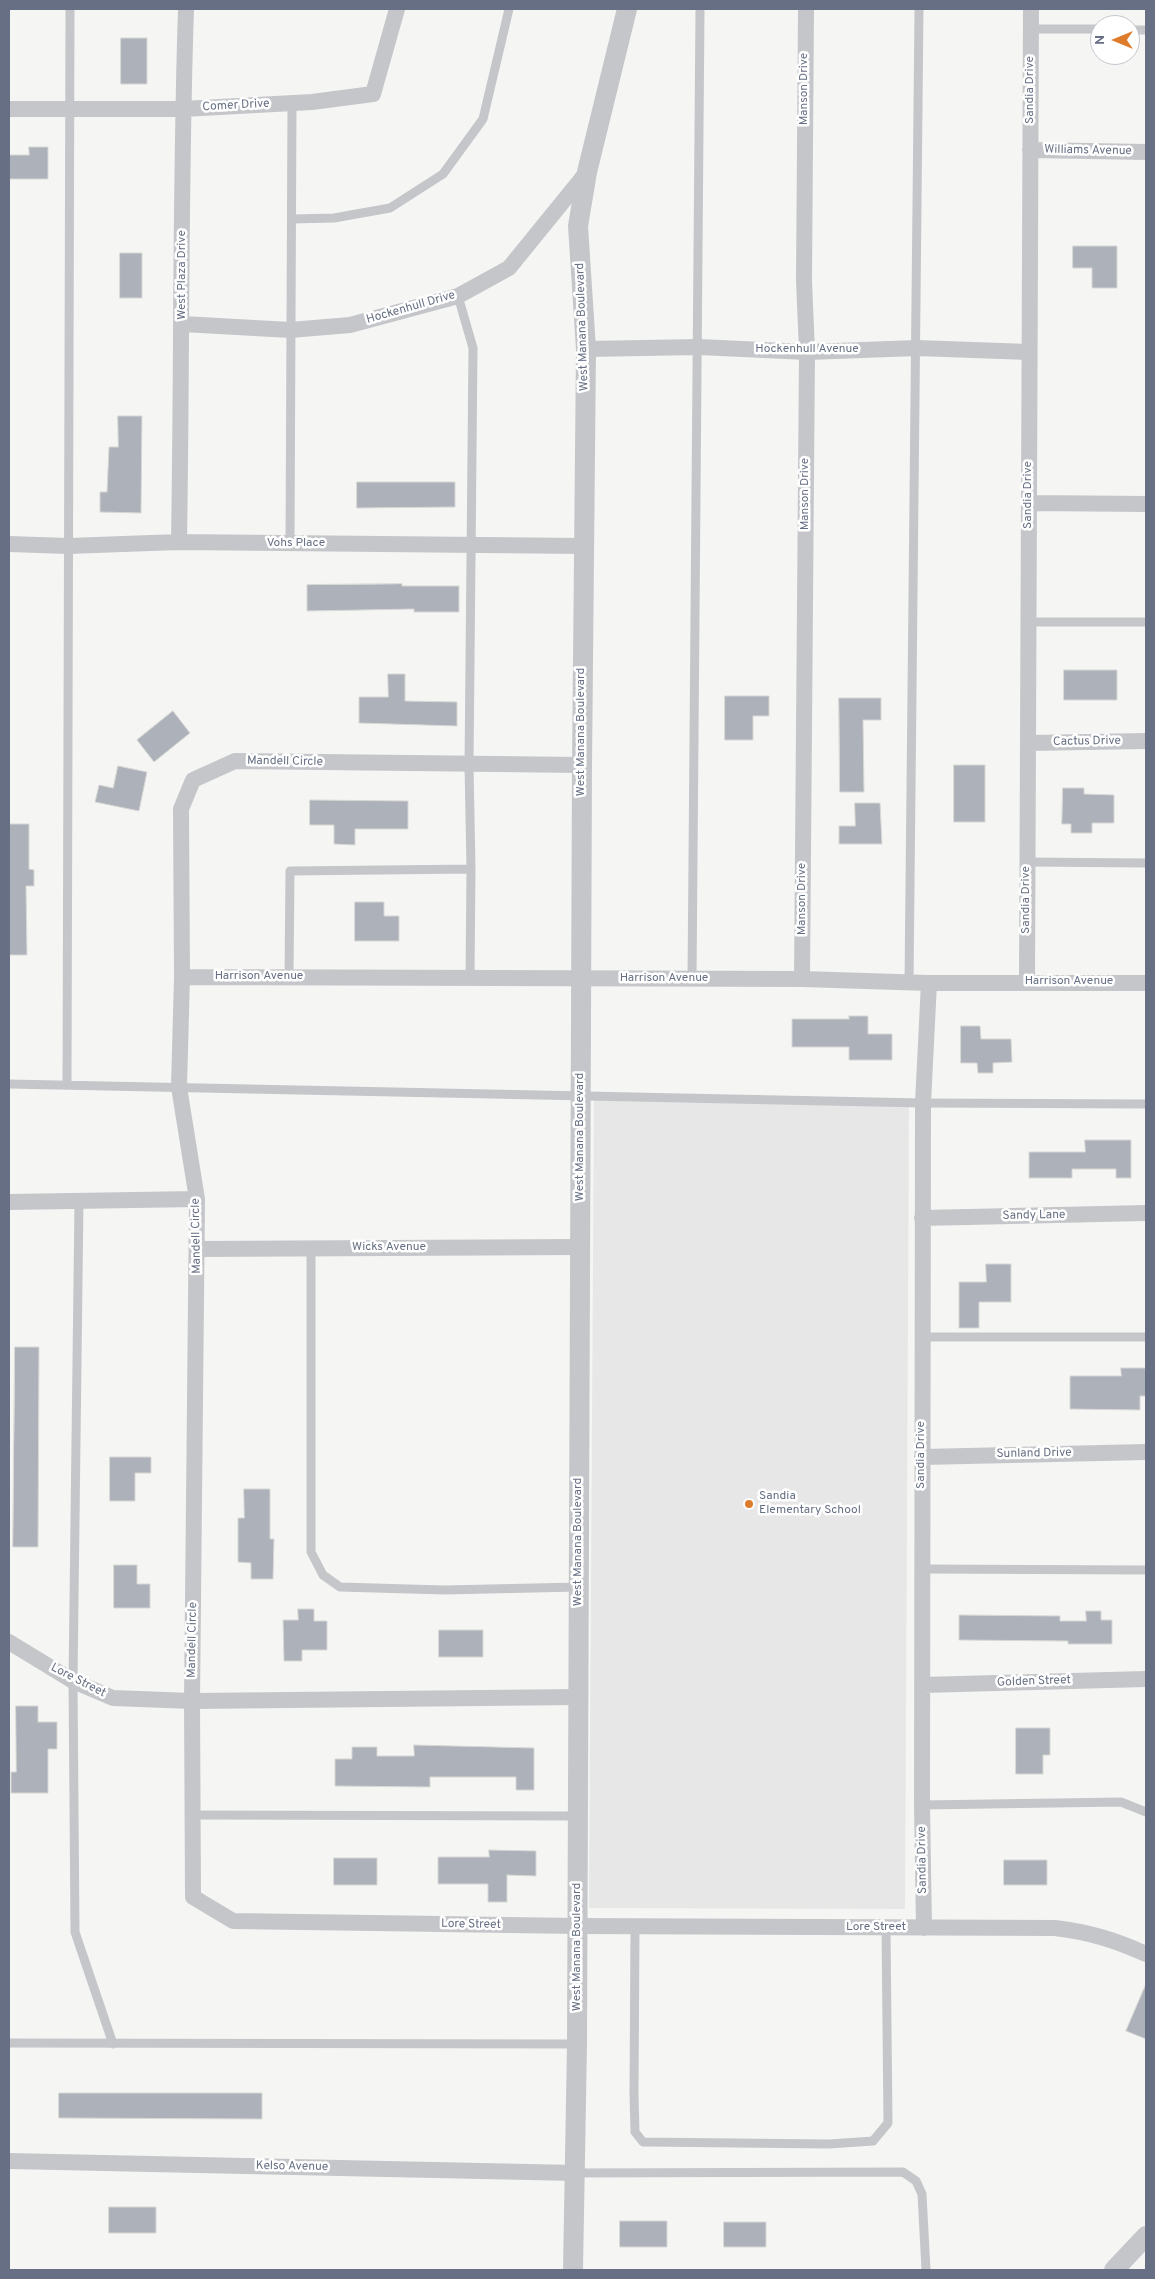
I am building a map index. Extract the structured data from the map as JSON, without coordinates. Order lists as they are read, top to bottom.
{
  "streets": {
    "street": [
      "Manson Drive",
      "Sandia Drive",
      "Comer Drive",
      "Williams Avenue",
      "West Plaza Drive",
      "Hockenhull Drive",
      "West Manana Boulevard",
      "Hockenhull Avenue",
      "Vohs Place",
      "Cactus Drive",
      "Mandell Circle",
      "Harrison Avenue",
      "Sandy Lane",
      "Wicks Avenue",
      "Sunland Drive",
      "Lore Street",
      "Golden Street",
      "Kelso Avenue"
    ]
  },
  "crossings": [
    ["Manson Drive", "Hockenhull Avenue"],
    ["Manson Drive", "Harrison Avenue"],
    ["Sandia Drive", "Williams Avenue"],
    ["Sandia Drive", "Hockenhull Avenue"],
    ["Sandia Drive", "Cactus Drive"],
    ["Sandia Drive", "Harrison Avenue"],
    ["Sandia Drive", "Sandy Lane"],
    ["Sandia Drive", "Sunland Drive"],
    ["Sandia Drive", "Lore Street"],
    ["Sandia Drive", "Golden Street"],
    ["Comer Drive", "West Plaza Drive"],
    ["West Plaza Drive", "Hockenhull Drive"],
    ["West Plaza Drive", "Vohs Place"],
    ["Hockenhull Drive", "West Manana Boulevard"],
    ["West Manana Boulevard", "Hockenhull Avenue"],
    ["West Manana Boulevard", "Vohs Place"],
    ["West Manana Boulevard", "Mandell Circle"],
    ["West Manana Boulevard", "Harrison Avenue"],
    ["West Manana Boulevard", "Wicks Avenue"],
    ["West Manana Boulevard", "Lore Street"],
    ["West Manana Boulevard", "Kelso Avenue"],
    ["Mandell Circle", "Harrison Avenue"],
    ["Mandell Circle", "Wicks Avenue"],
    ["Mandell Circle", "Lore Street"]
  ],
  "places": ["Sandia Elementary School"],
  "north": "left"
}
